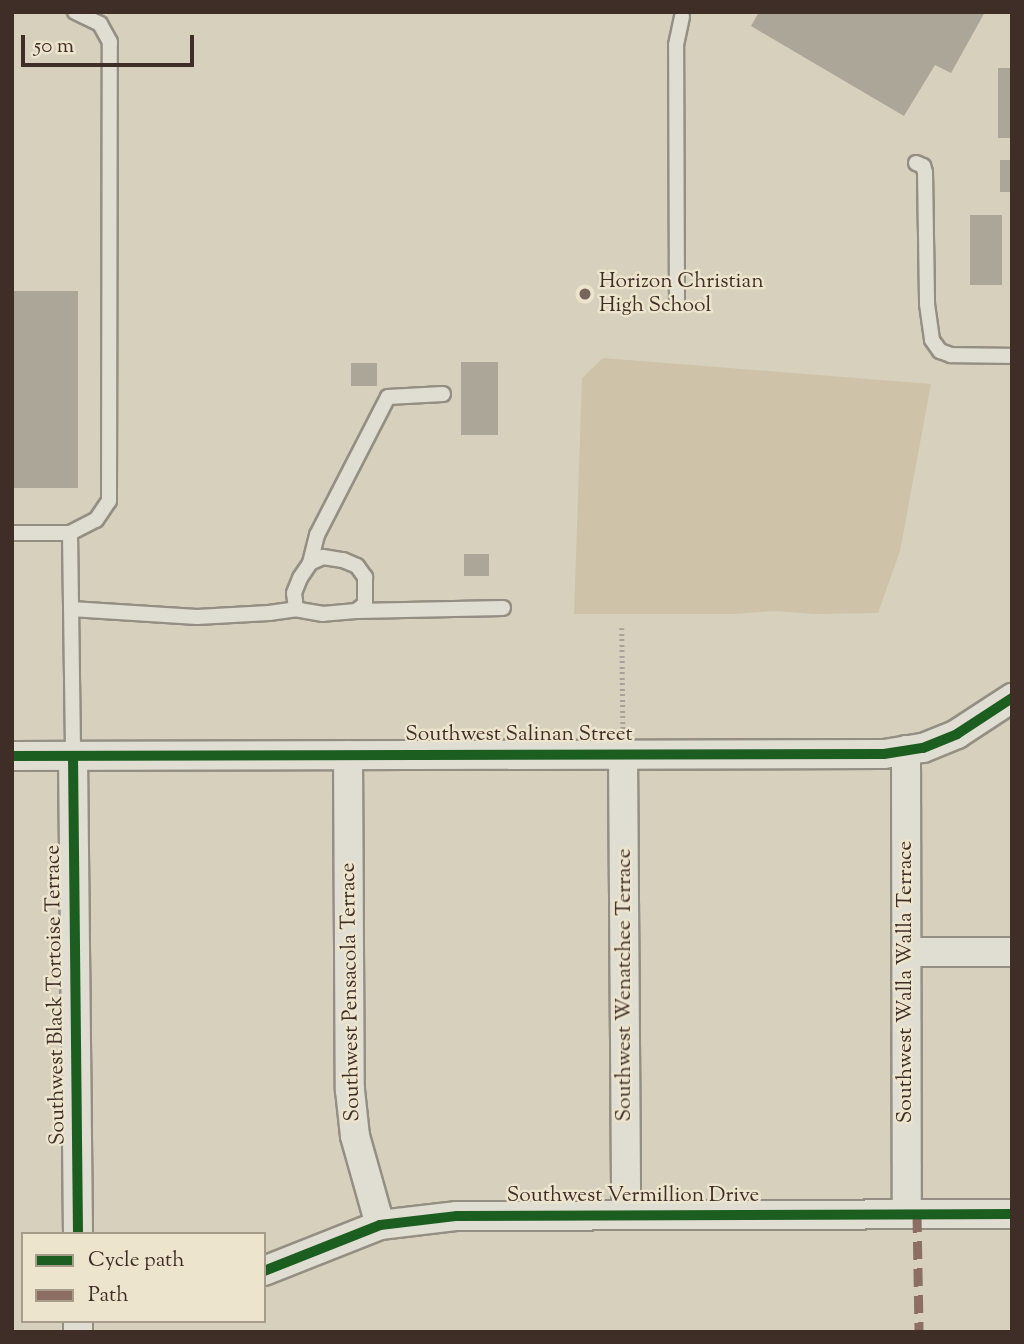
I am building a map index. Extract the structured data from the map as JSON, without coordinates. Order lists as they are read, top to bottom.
{
  "streets": {
    "street": [
      "Southwest Salinan Street",
      "Southwest Walla Walla Terrace",
      "Southwest Wenatchee Terrace",
      "Southwest Pensacola Terrace",
      "Southwest Black Tortoise Terrace",
      "Southwest Vermillion Drive"
    ]
  },
  "crossings": [
    ["Southwest Salinan Street", "Southwest Walla Walla Terrace"],
    ["Southwest Salinan Street", "Southwest Wenatchee Terrace"],
    ["Southwest Salinan Street", "Southwest Pensacola Terrace"],
    ["Southwest Salinan Street", "Southwest Black Tortoise Terrace"],
    ["Southwest Walla Walla Terrace", "Southwest Vermillion Drive"],
    ["Southwest Wenatchee Terrace", "Southwest Vermillion Drive"],
    ["Southwest Pensacola Terrace", "Southwest Vermillion Drive"]
  ],
  "places": ["Horizon Christian High School"],
  "legend": ["Cycle path", "Path"],
  "scale_bar": "50 m"
}
